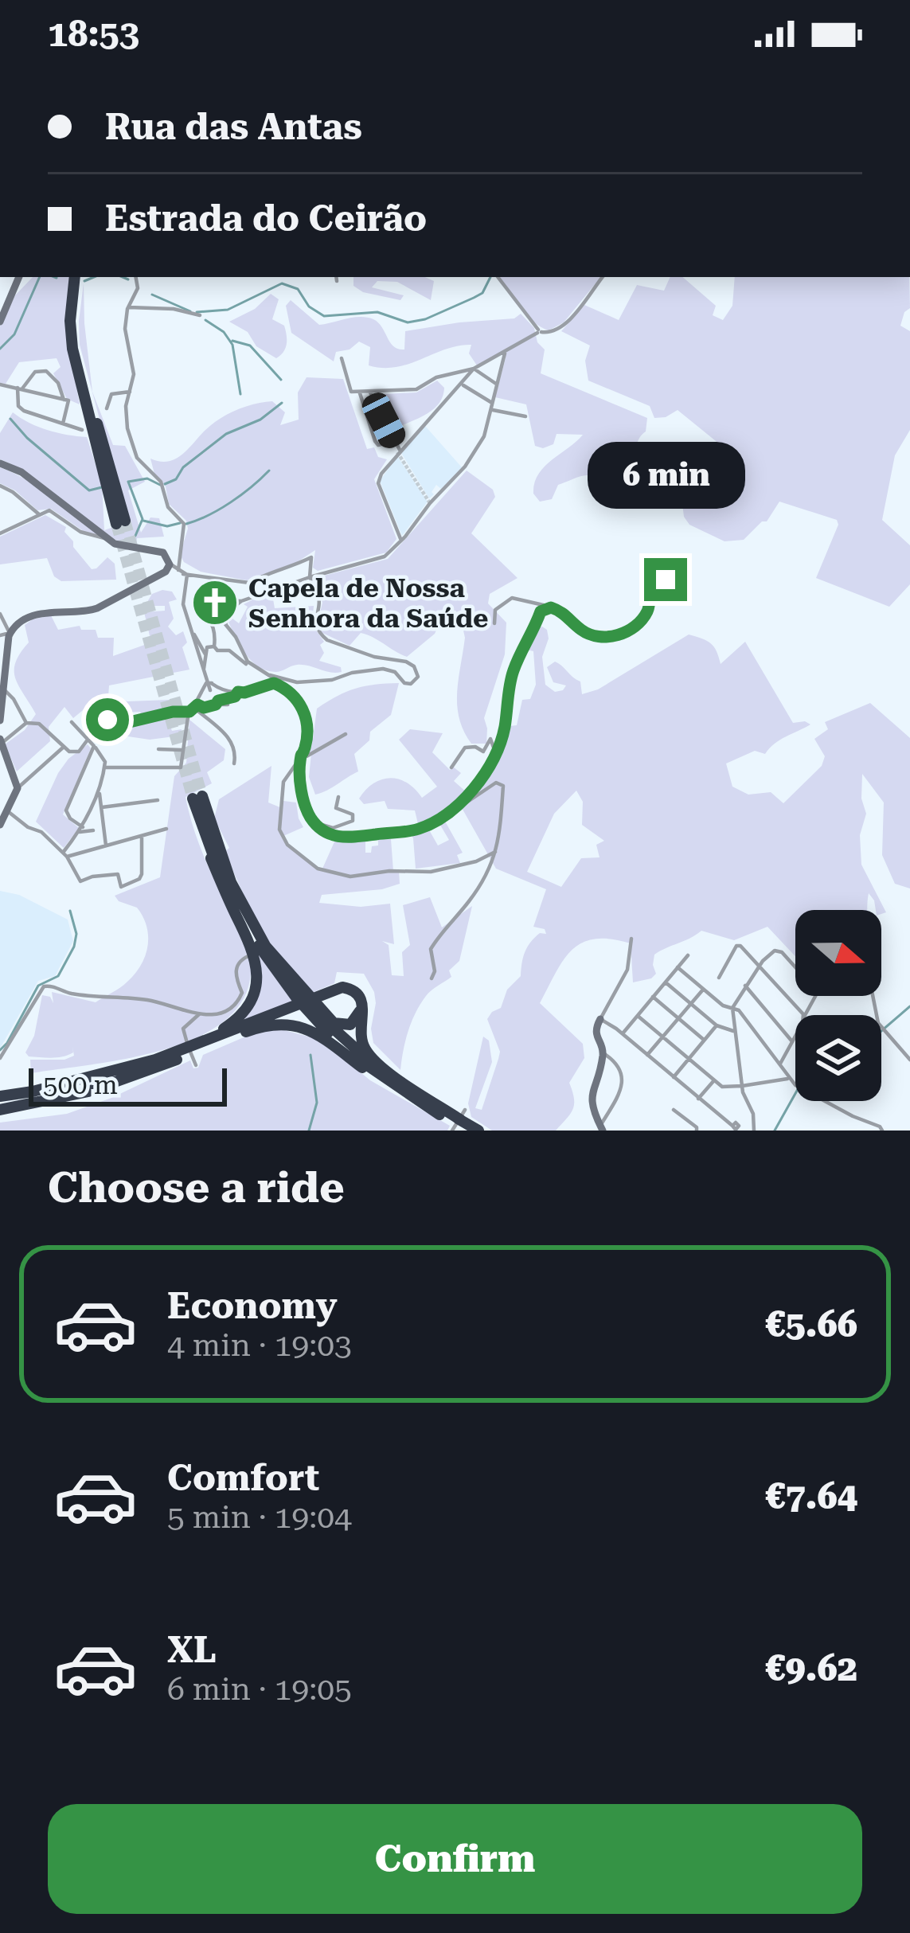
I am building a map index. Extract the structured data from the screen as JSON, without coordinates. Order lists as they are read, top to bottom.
{
  "places": {
    "church": ["Capela de Nossa Senhora da Saúde"]
  },
  "scale_bar": "500 m",
  "north": "right",
  "page": {
    "status": "18:53",
    "banner": ["Rua das Antas", "Estrada do Ceirão"],
    "bubble": "6 min",
    "scale": "500 m",
    "heading": "Choose a ride",
    "list": [
      {
        "name": "Economy",
        "note": "4 min · 19:03",
        "value": "€5.66"
      },
      {
        "name": "Comfort",
        "note": "5 min · 19:04",
        "value": "€7.64"
      },
      {
        "name": "XL",
        "note": "6 min · 19:05",
        "value": "€9.62"
      }
    ],
    "buttons": "Confirm"
  }
}
